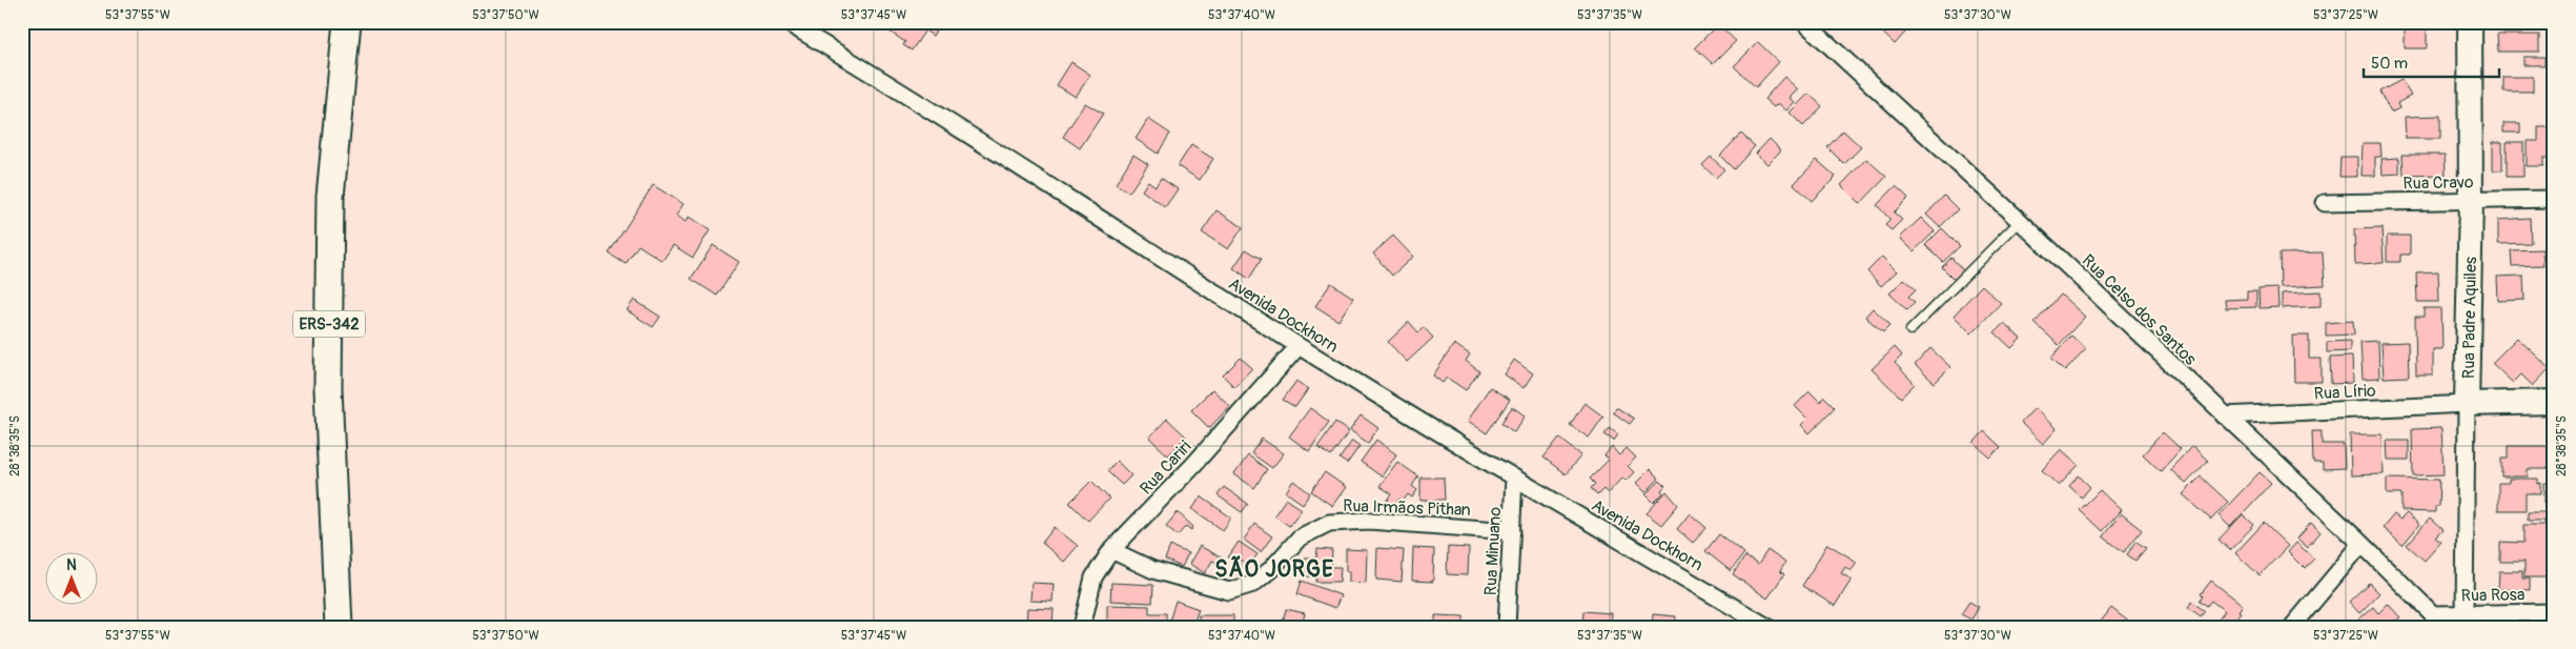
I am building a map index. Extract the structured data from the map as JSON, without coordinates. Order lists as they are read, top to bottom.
{
  "streets": {
    "main road": ["ERS-342"],
    "street": [
      "Rua Cravo",
      "Rua Celso dos Santos",
      "Avenida Dockhorn",
      "Rua Padre Aquiles",
      "Rua Lírio",
      "Rua Cariri",
      "Rua Irmãos Pithan",
      "Rua Minuano",
      "Rua Rosa"
    ]
  },
  "crossings": [
    ["Rua Cravo", "Rua Padre Aquiles"],
    ["Rua Celso dos Santos", "Rua Lírio"],
    ["Rua Celso dos Santos", "Rua Rosa"],
    ["Avenida Dockhorn", "Rua Cariri"],
    ["Avenida Dockhorn", "Rua Minuano"],
    ["Rua Padre Aquiles", "Rua Lírio"],
    ["Rua Padre Aquiles", "Rua Rosa"],
    ["Rua Cariri", "Rua Irmãos Pithan"],
    ["Rua Irmãos Pithan", "Rua Minuano"]
  ],
  "districts": ["SÃO JORGE"],
  "scale_bar": "50 m",
  "north": "top",
  "coordinates": [
    "53°37'55\"W",
    "53°37'50\"W",
    "53°37'45\"W",
    "53°37'40\"W",
    "53°37'35\"W",
    "53°37'30\"W",
    "53°37'25\"W",
    "28°38'35\"S"
  ]
}
